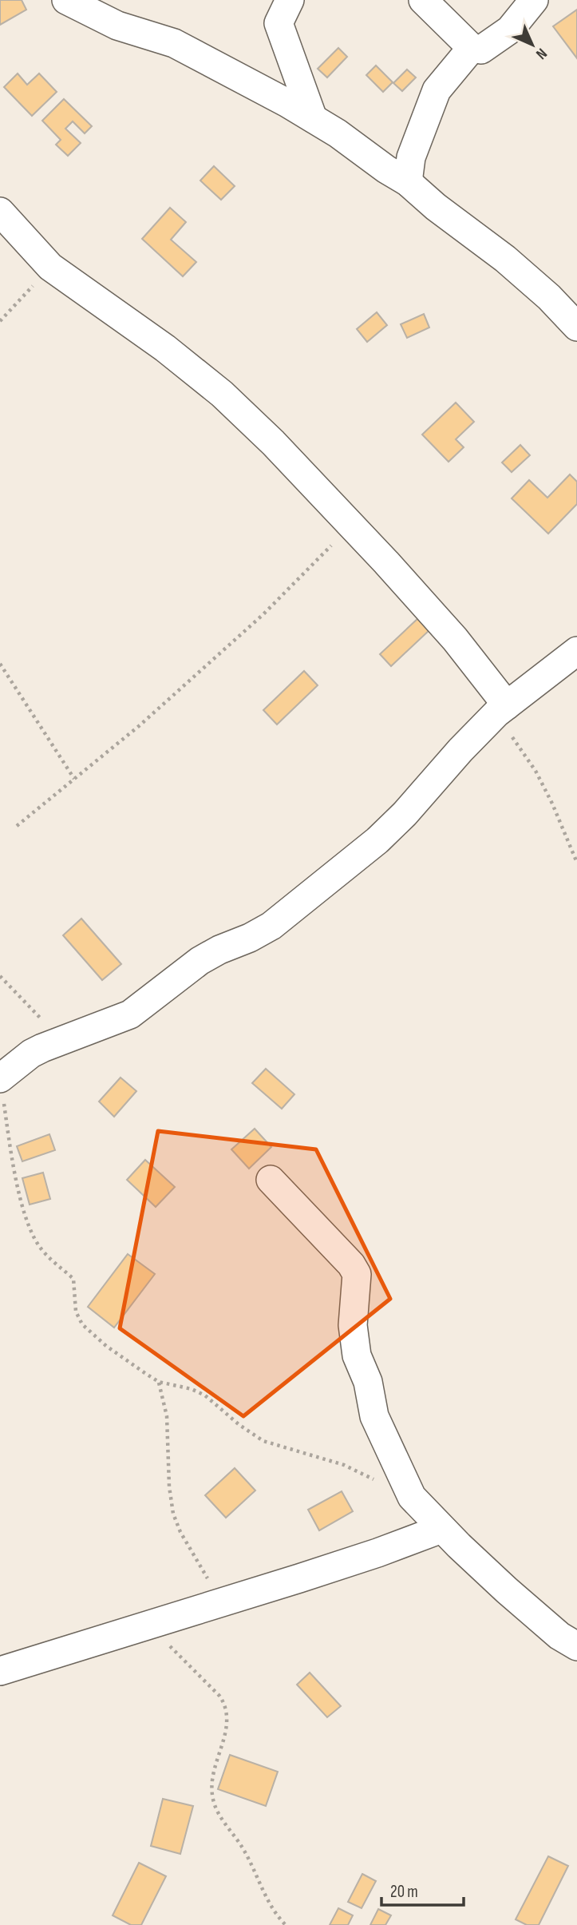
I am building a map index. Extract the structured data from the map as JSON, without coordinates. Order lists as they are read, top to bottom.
{
  "scale_bar": "20 m",
  "north": "bottom right"
}
